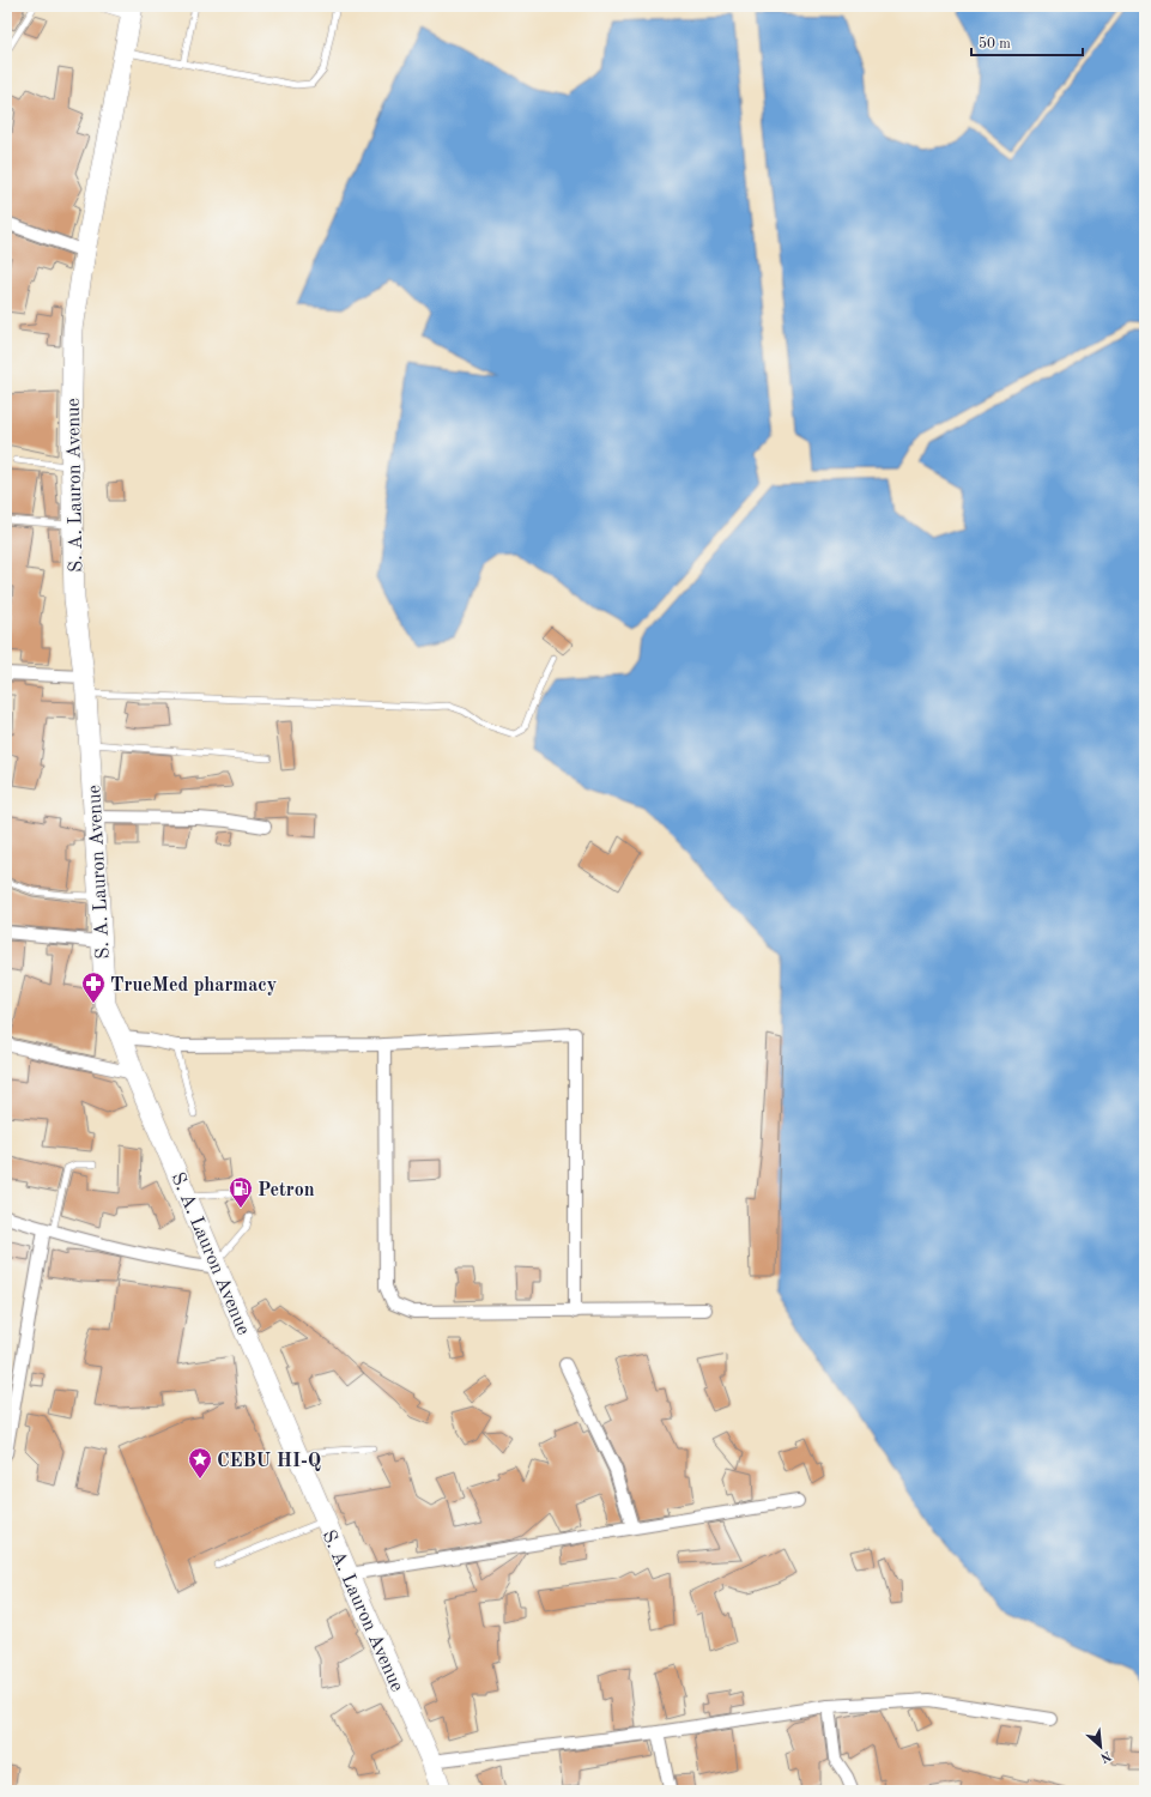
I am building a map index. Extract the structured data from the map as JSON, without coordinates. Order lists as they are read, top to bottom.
{
  "streets": {
    "highway": ["S. A. Lauron Avenue"]
  },
  "places": {
    "pharmacy": ["TrueMed pharmacy"],
    "fuel station": ["Petron"],
    "place": ["CEBU HI-Q"]
  },
  "scale_bar": "50 m",
  "north": "bottom right"
}
